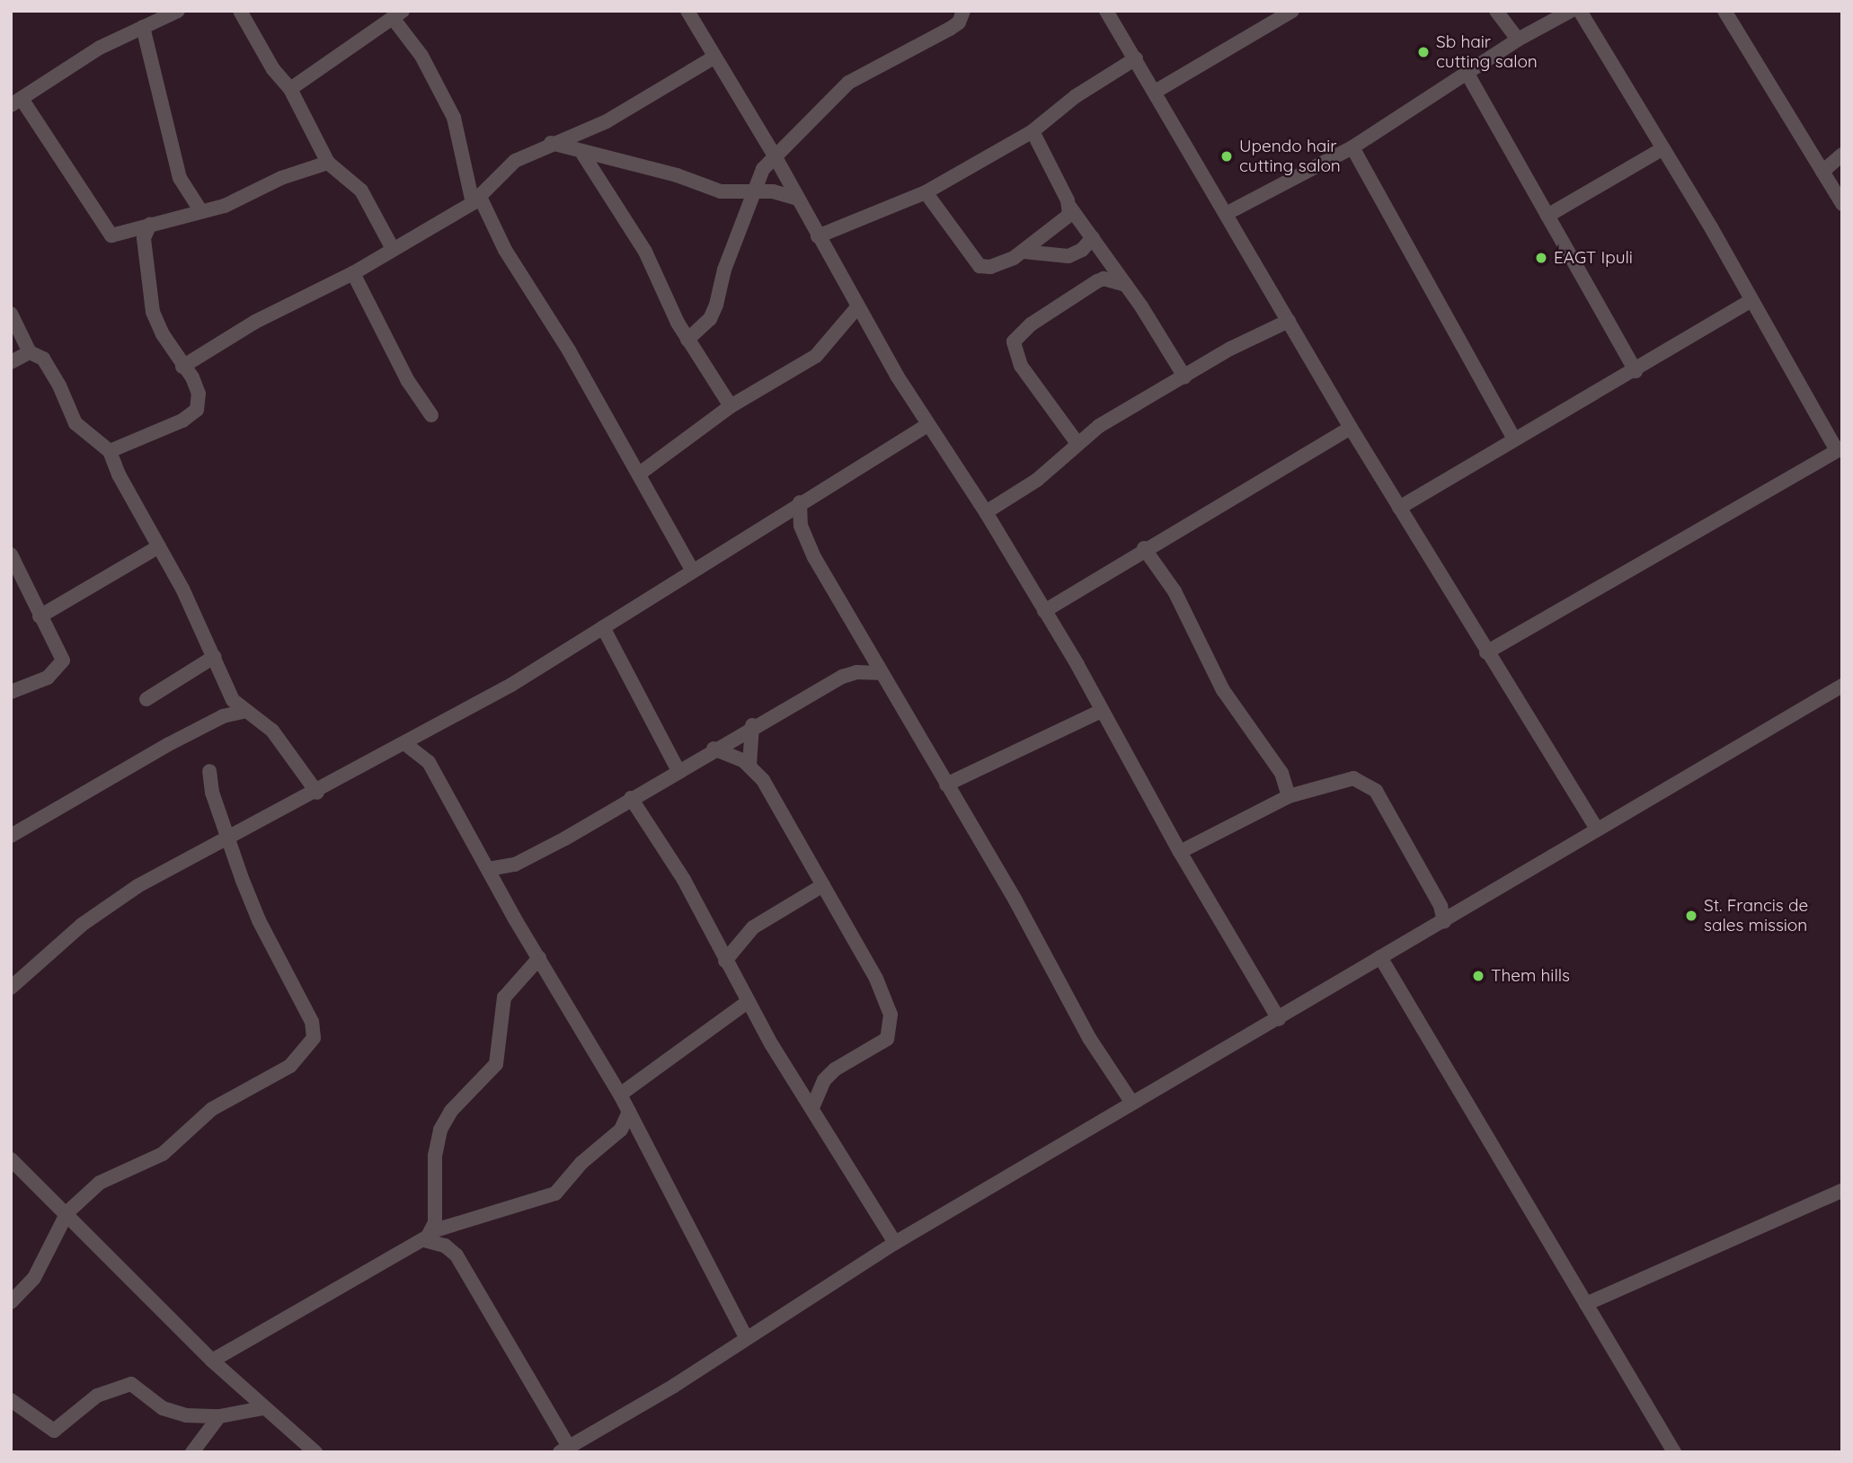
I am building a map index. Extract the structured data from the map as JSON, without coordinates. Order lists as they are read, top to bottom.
{
  "places": [
    "Sb hair cutting salon",
    "Upendo hair cutting salon",
    "EAGT Ipuli",
    "St. Francis de sales mission",
    "Them hills"
  ]
}
